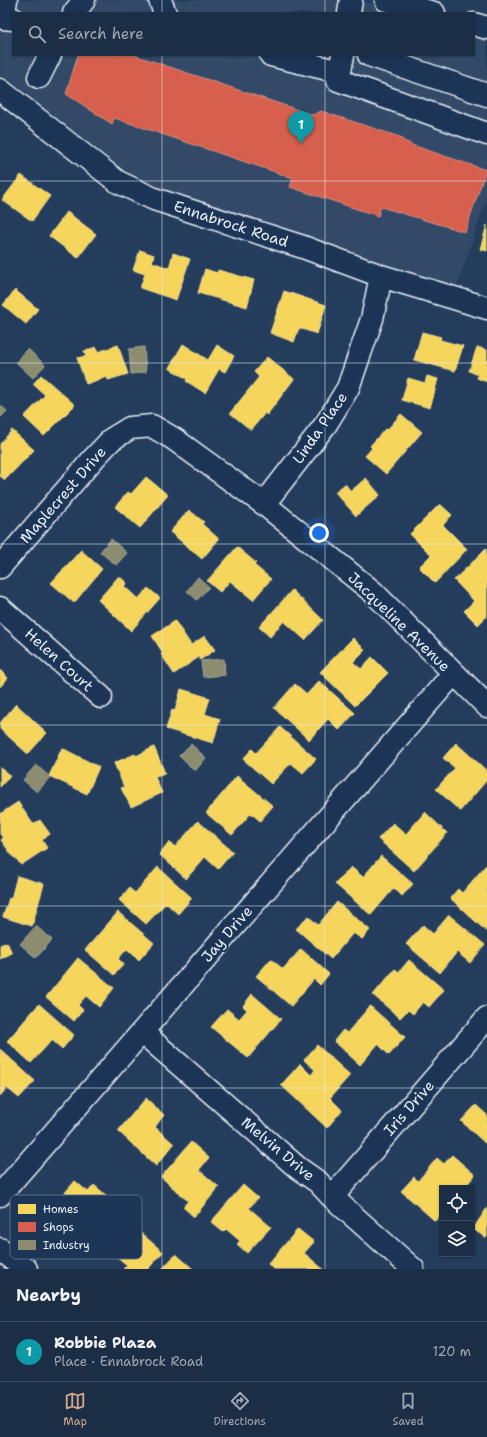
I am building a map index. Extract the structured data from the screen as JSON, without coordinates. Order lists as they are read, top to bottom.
{
  "streets": {
    "street": [
      "Ennabrock Road",
      "Linda Place",
      "Maplecrest Drive",
      "Jacqueline Avenue",
      "Helen Court",
      "Jay Drive",
      "Iris Drive",
      "Melvin Drive"
    ]
  },
  "crossings": [
    ["Ennabrock Road", "Linda Place"],
    ["Linda Place", "Jacqueline Avenue"],
    ["Maplecrest Drive", "Jacqueline Avenue"],
    ["Jacqueline Avenue", "Jay Drive"],
    ["Jay Drive", "Melvin Drive"],
    ["Iris Drive", "Melvin Drive"]
  ],
  "legend": ["Homes", "Shops", "Industry"],
  "page": {
    "search": "Search here",
    "pins": "1",
    "heading": "Nearby",
    "list": [
      {
        "mark": "1",
        "name": "Robbie Plaza",
        "note": "Place · Ennabrock Road",
        "value": "120 m"
      }
    ],
    "nav": ["Map", "Directions", "Saved"]
  }
}
